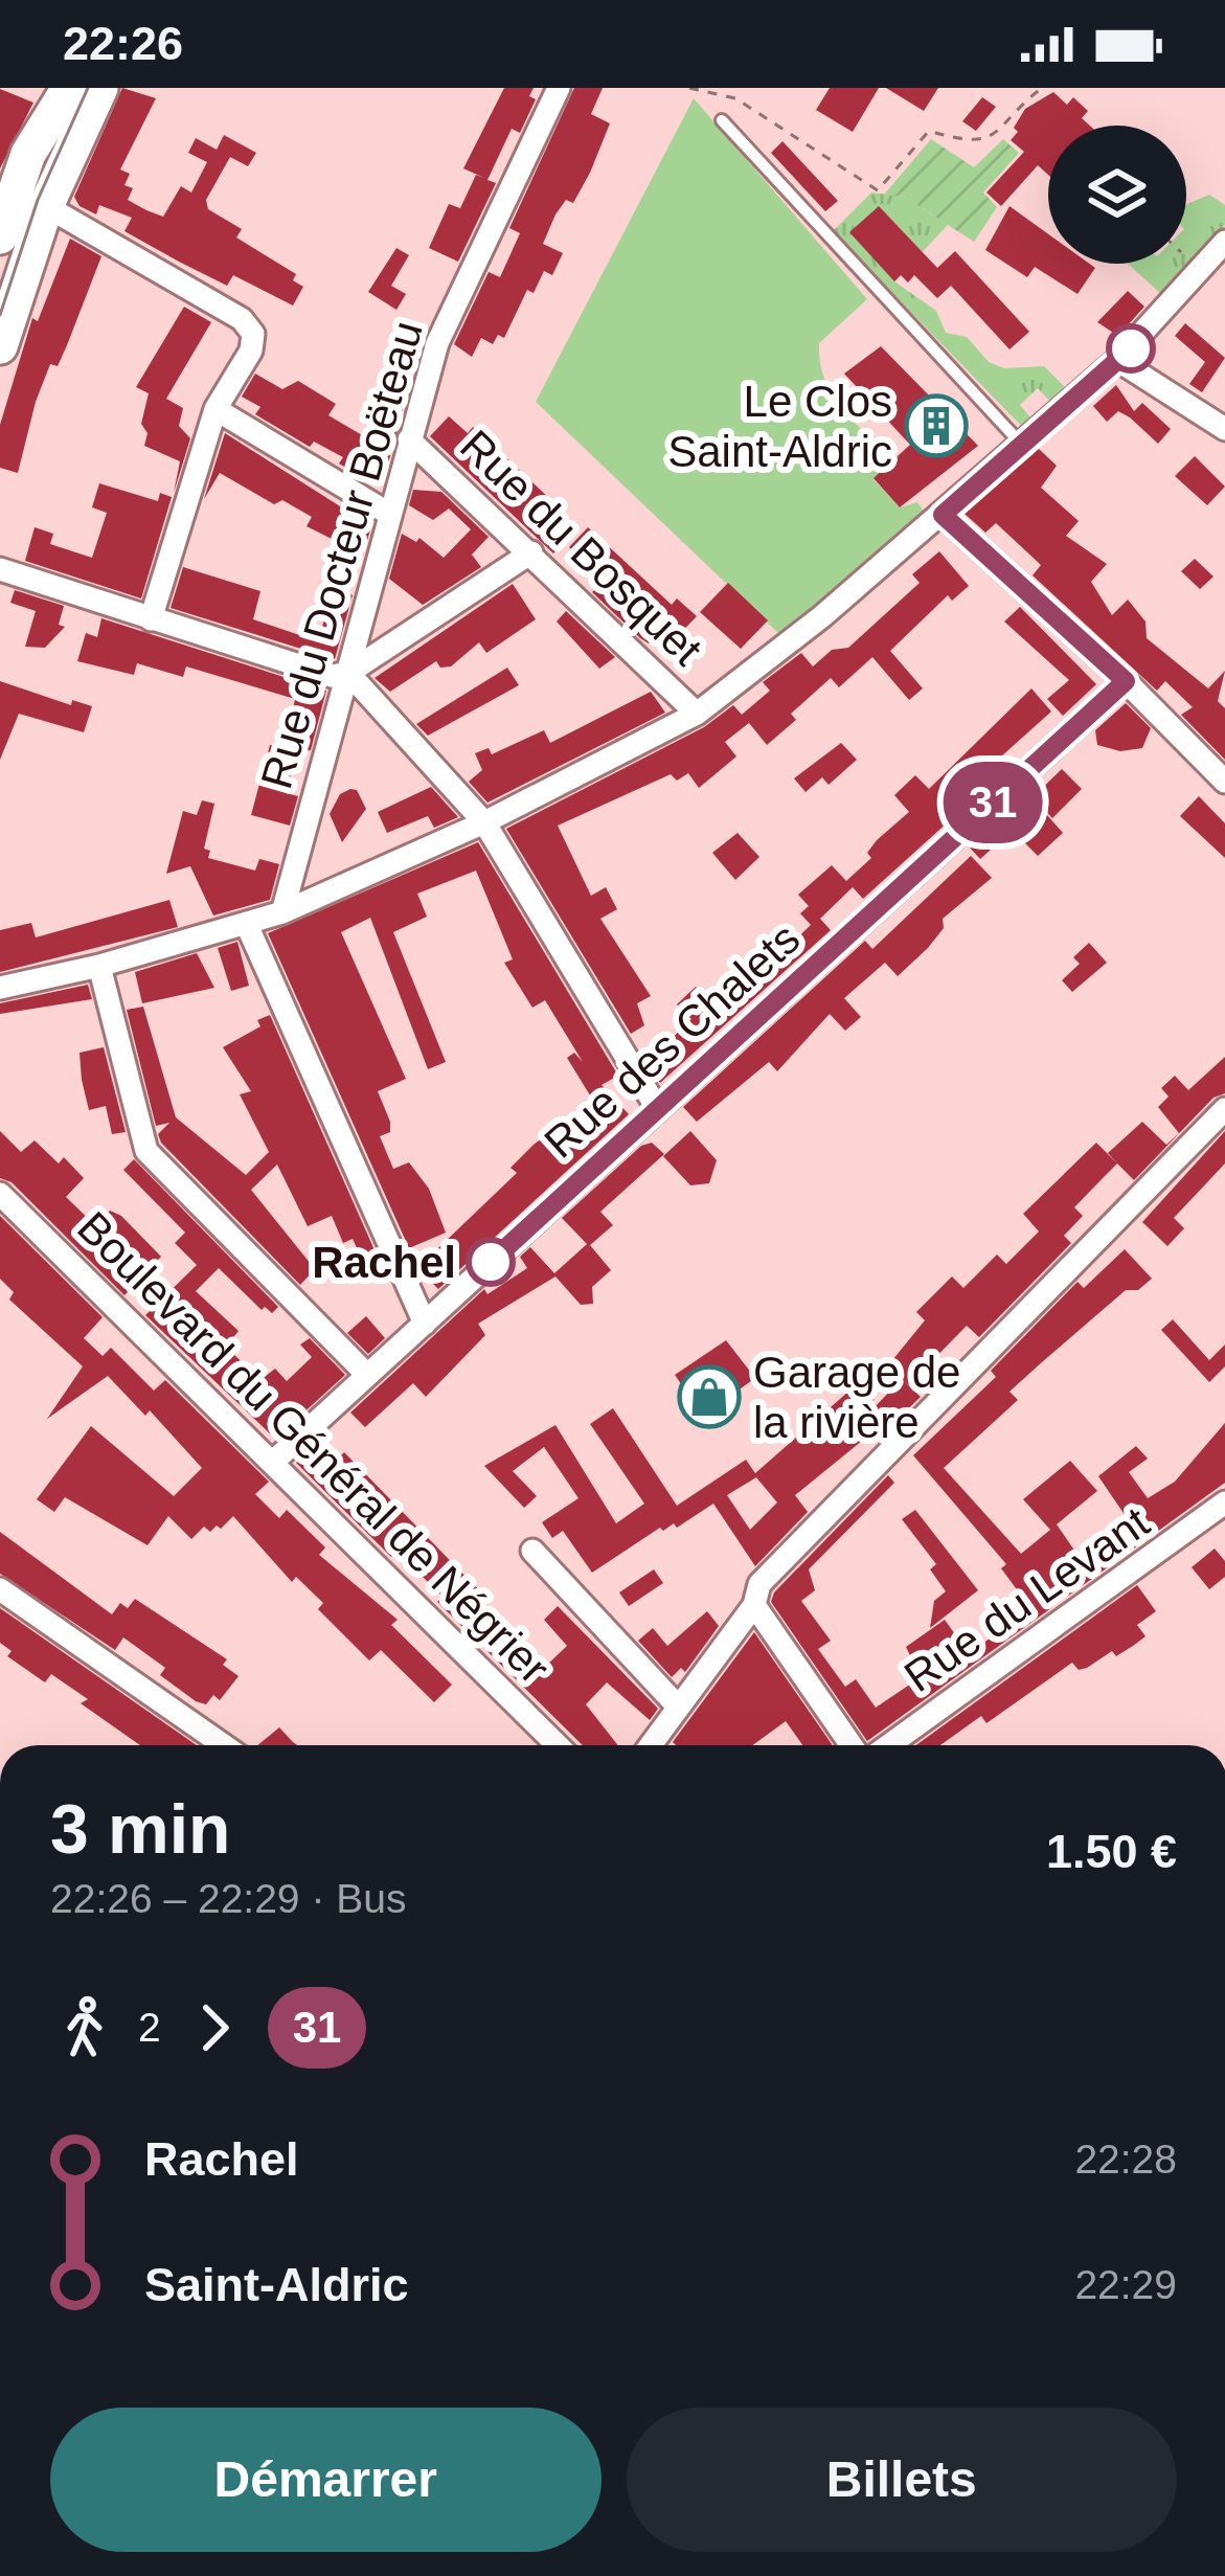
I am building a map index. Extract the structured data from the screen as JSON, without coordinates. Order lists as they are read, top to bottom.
{
  "streets": {
    "street": [
      "Rue du Bosquet",
      "Rue du Docteur Boëteau",
      "Rue des Chalets",
      "Boulevard du Général de Négrier",
      "Rue du Levant"
    ]
  },
  "crossings": [
    ["Rue du Bosquet", "Rue du Docteur Boëteau"],
    ["Rue des Chalets", "Boulevard du Général de Négrier"]
  ],
  "places": {
    "building": ["Le Clos Saint-Aldric"],
    "other": ["Rachel"],
    "shop": ["Garage de la rivière"]
  },
  "lines": ["bus line 31"],
  "page": {
    "status": "22:26",
    "on_map": "31",
    "heading": ["3 min", "22:26 – 22:29 · Bus", "1.50 €"],
    "legs": ["2", "31"],
    "list": [
      {
        "name": "Rachel",
        "value": "22:28"
      },
      {
        "name": "Saint-Aldric",
        "value": "22:29"
      }
    ],
    "buttons": ["Démarrer", "Billets"]
  }
}
